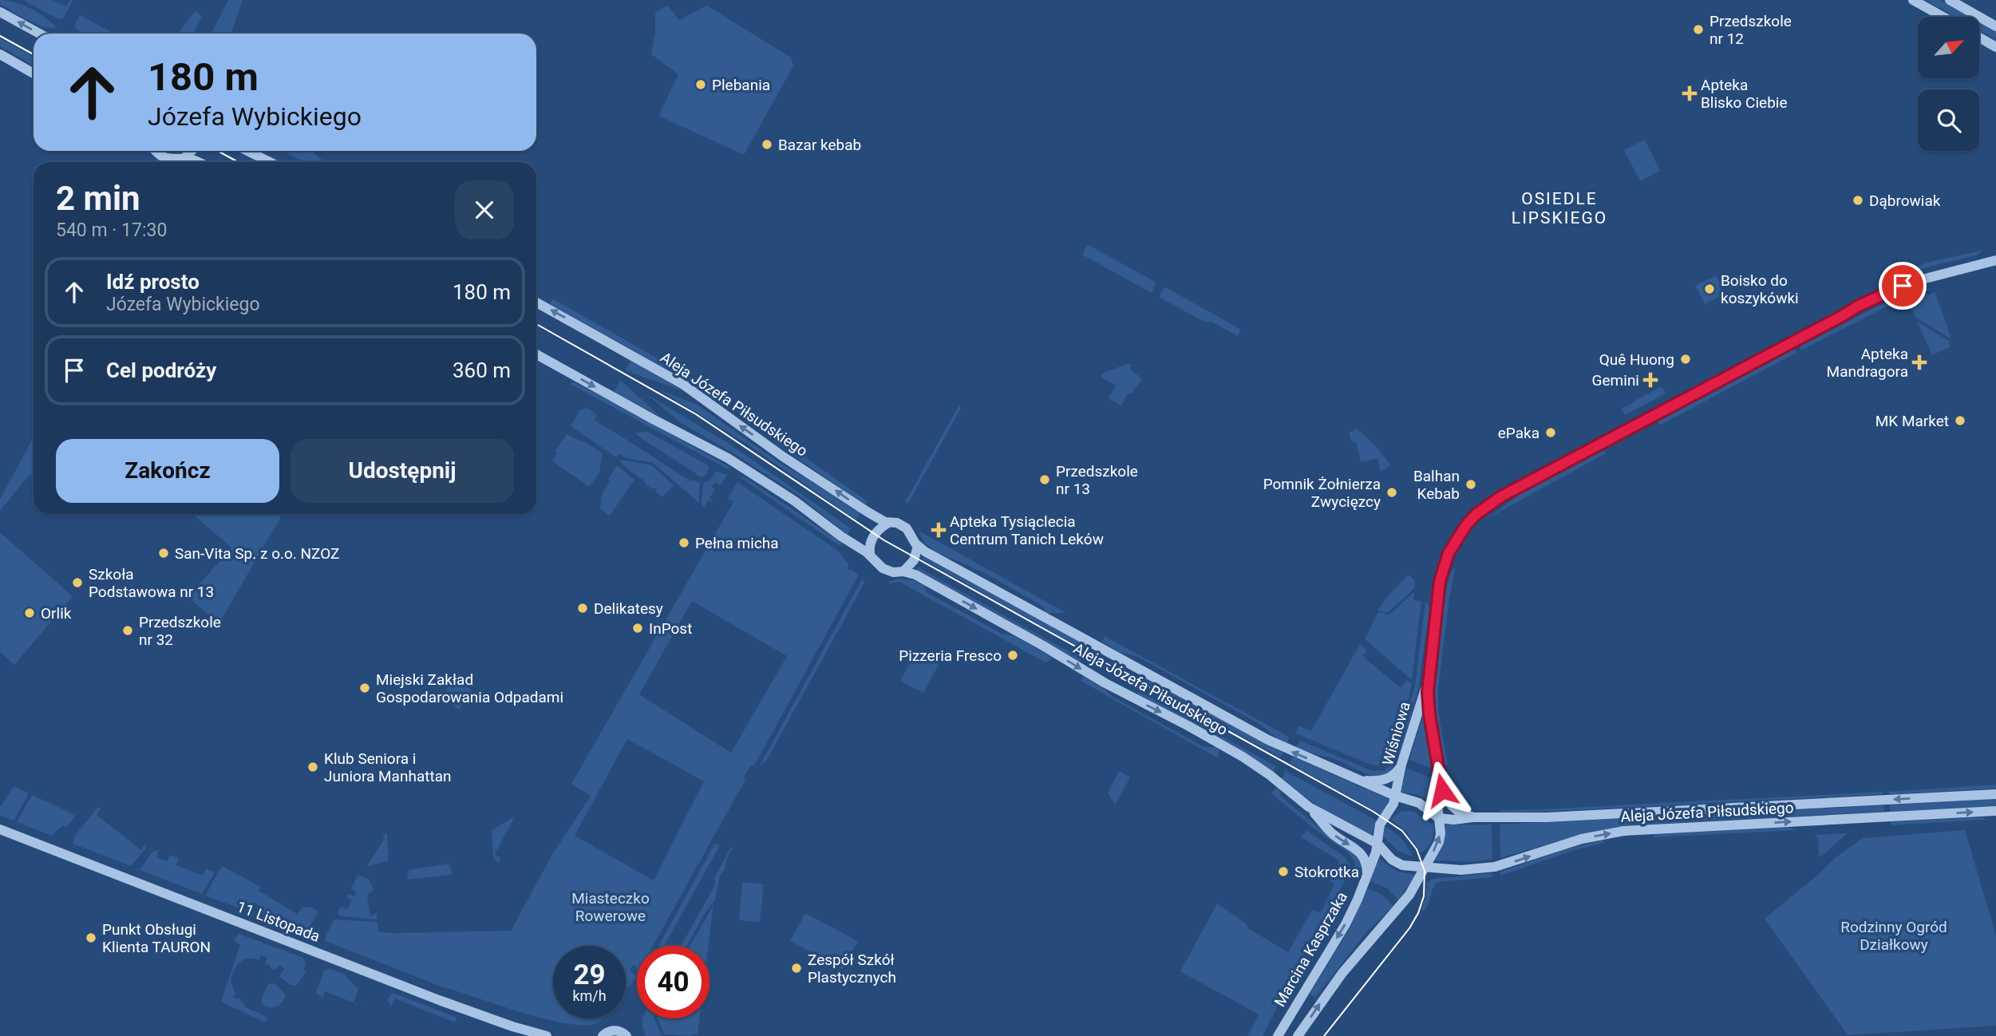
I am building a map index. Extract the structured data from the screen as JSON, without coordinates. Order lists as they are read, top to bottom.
{
  "streets": {
    "street": [
      "Aleja Józefa Piłsudskiego",
      "Wiśniowa",
      "11 Listopada",
      "Marcina Kasprzaka"
    ]
  },
  "crossings": [
    ["Aleja Józefa Piłsudskiego", "Wiśniowa"],
    ["Aleja Józefa Piłsudskiego", "Marcina Kasprzaka"],
    ["Wiśniowa", "Marcina Kasprzaka"]
  ],
  "districts": ["OSIEDLE LIPSKIEGO"],
  "parks": ["Miasteczko Rowerowe", "Rodzinny Ogród Działkowy"],
  "places": {
    "other": [
      "Przedszkole nr 12",
      "Plebania",
      "Bazar kebab",
      "Dąbrowiak",
      "Boisko do koszykówki",
      "Quê Huong",
      "MK Market",
      "ePaka",
      "Przedszkole nr 13",
      "Balhan Kebab",
      "Pomnik Żołnierza Zwycięzcy",
      "Pełna micha",
      "San-Vita Sp. z o.o. NZOZ",
      "Szkoła Podstawowa nr 13",
      "Delikatesy",
      "Orlik",
      "InPost",
      "Przedszkole nr 32",
      "Pizzeria Fresco",
      "Miejski Zakład Gospodarowania Odpadami",
      "Klub Seniora i Juniora Manhattan",
      "Stokrotka",
      "Punkt Obsługi Klienta TAURON",
      "Zespół Szkół Plastycznych"
    ],
    "health": [
      "Apteka Blisko Ciebie",
      "Apteka Mandragora",
      "Gemini",
      "Apteka Tysiąclecia Centrum Tanich Leków"
    ]
  },
  "north": "top right",
  "page": {
    "turn": ["180 m", "Józefa Wybickiego"],
    "heading": ["2 min", "540 m · 17:30"],
    "list": [
      {
        "name": "Idź prosto",
        "note": "Józefa Wybickiego",
        "value": "180 m"
      },
      {
        "name": "Cel podróży",
        "value": "360 m"
      }
    ],
    "buttons": ["Zakończ", "Udostępnij"],
    "speed": "29 km/h",
    "limit": "40"
  }
}
